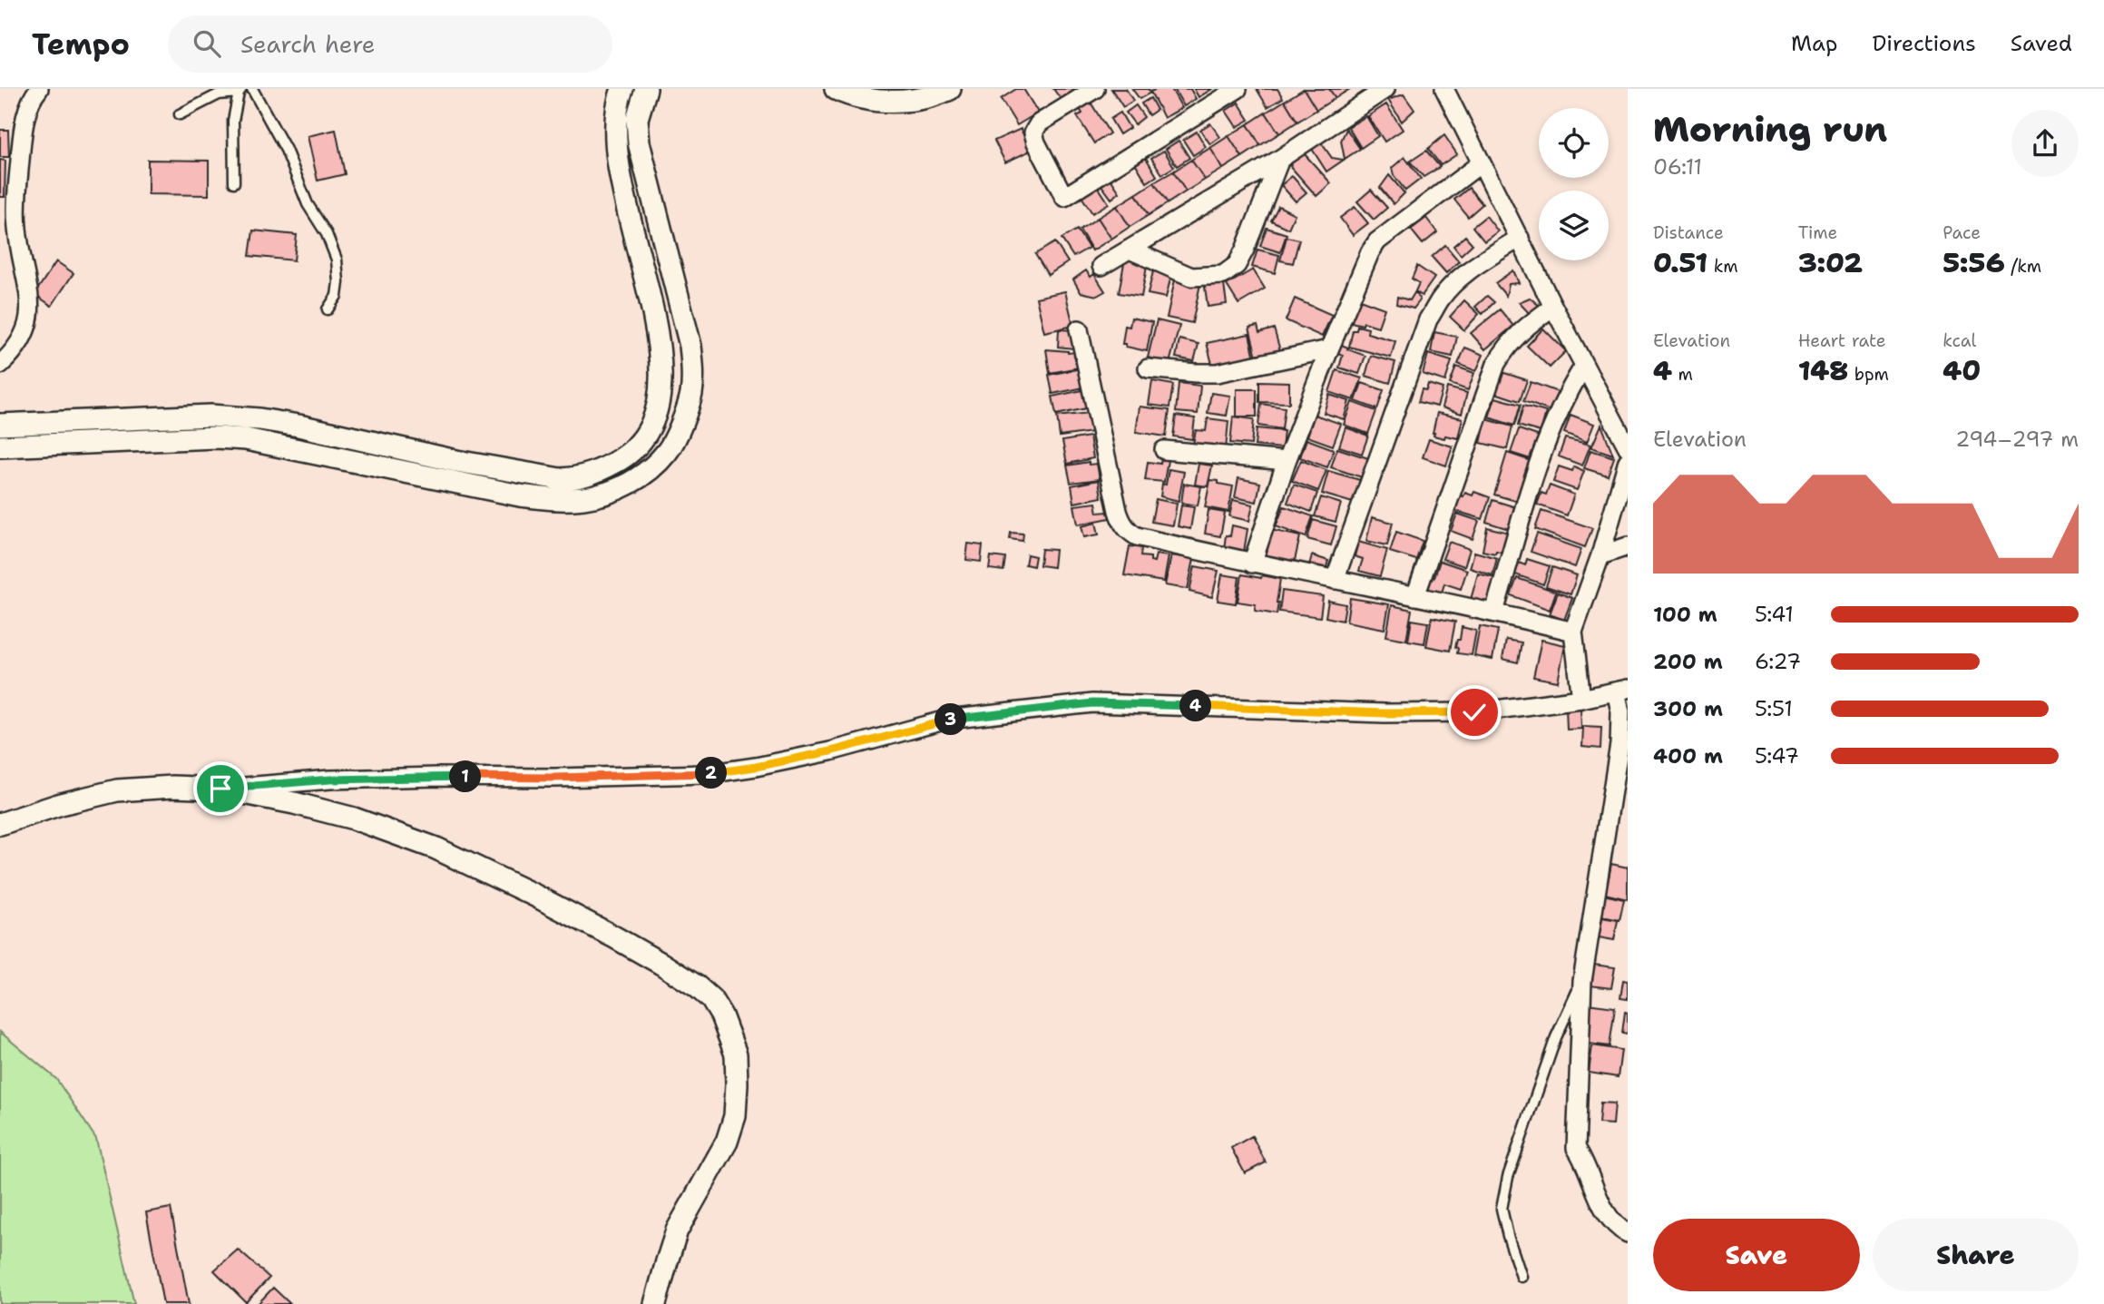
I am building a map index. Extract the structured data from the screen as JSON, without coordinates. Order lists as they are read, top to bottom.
{
  "page": {
    "header": "Tempo",
    "search": "Search here",
    "nav": ["Map", "Directions", "Saved"],
    "heading": ["Morning run", "06:11"],
    "stats": [
      ["Distance", "0.51 km"],
      ["Time", "3:02"],
      ["Pace", "5:56 /km"],
      ["Elevation", "4 m"],
      ["Heart rate", "148 bpm"],
      ["kcal", "40"]
    ],
    "chart": ["Elevation", "294–297 m"],
    "list": [
      {
        "name": "100 m",
        "note": "5:41"
      },
      {
        "name": "200 m",
        "note": "6:27"
      },
      {
        "name": "300 m",
        "note": "5:51"
      },
      {
        "name": "400 m",
        "note": "5:47"
      }
    ],
    "pins": [
      "4",
      "3",
      "2",
      "1"
    ],
    "buttons": ["Save", "Share"]
  }
}
